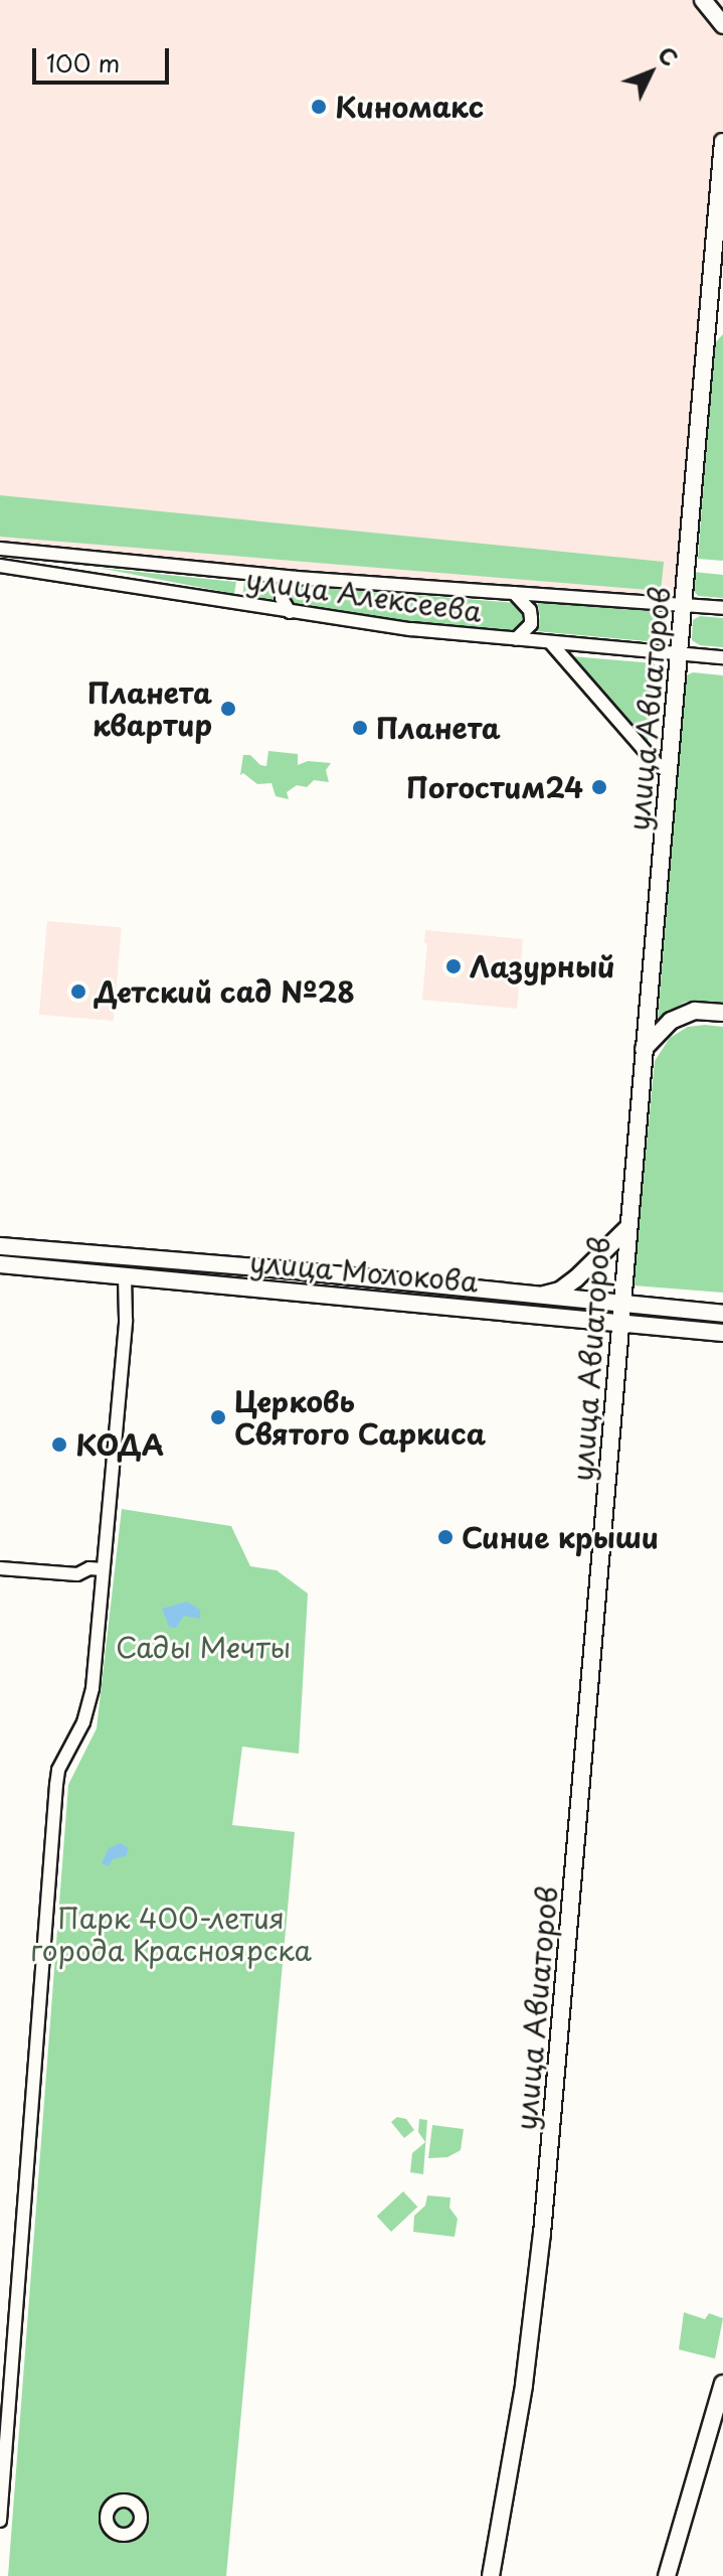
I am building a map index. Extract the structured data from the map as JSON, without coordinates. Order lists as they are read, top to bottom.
{
  "streets": {
    "main road": ["улица Авиаторов", "улица Молокова"],
    "street": ["улица Алексеева"]
  },
  "crossings": [
    ["улица Алексеева", "улица Авиаторов"],
    ["улица Авиаторов", "улица Молокова"]
  ],
  "parks": ["Сады Мечты", "Парк 400-летия города Красноярска"],
  "places": [
    "Киномакс",
    "Планета квартир",
    "Планета",
    "Погостим24",
    "Лазурный",
    "Детский сад №28",
    "Церковь Святого Саркиса",
    "КОДА",
    "Синие крыши"
  ],
  "scale_bar": "100 m",
  "north": "top right"
}
